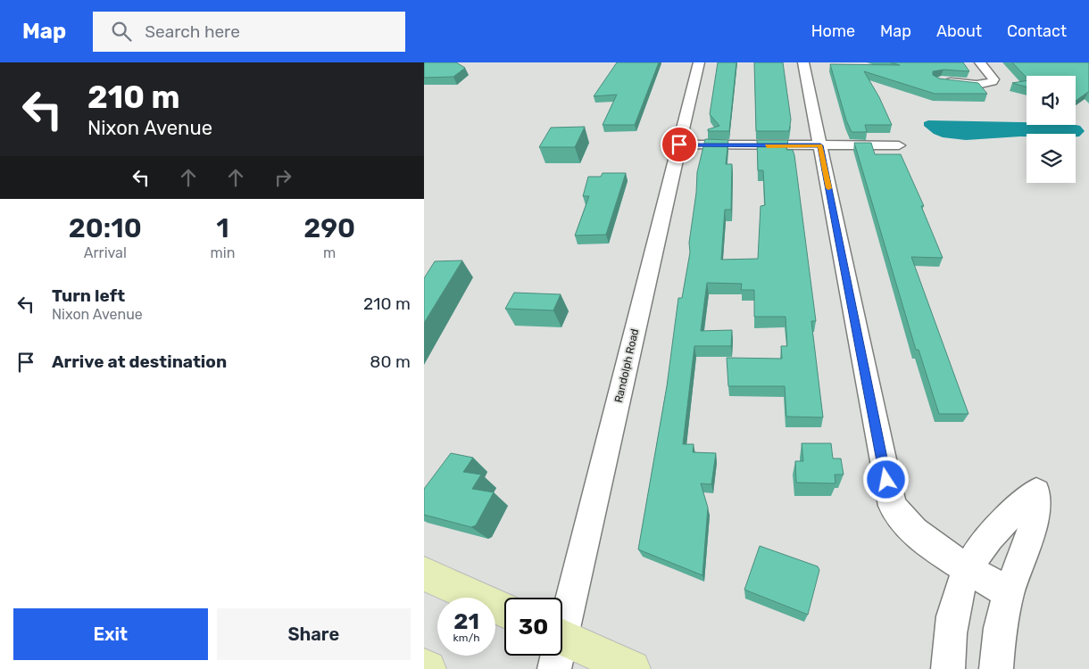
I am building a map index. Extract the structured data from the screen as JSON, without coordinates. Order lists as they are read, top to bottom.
{
  "streets": {
    "street": ["Randolph Road"]
  },
  "page": {
    "header": "Map",
    "search": "Search here",
    "nav": [
      "Home",
      "Map",
      "About",
      "Contact"
    ],
    "turn": ["210 m", "Nixon Avenue"],
    "eta": [
      "20:10",
      "Arrival",
      "1",
      "min",
      "290",
      "m"
    ],
    "list": [
      {
        "name": "Turn left",
        "note": "Nixon Avenue",
        "value": "210 m"
      },
      {
        "name": "Arrive at destination",
        "value": "80 m"
      }
    ],
    "speed": "21 km/h",
    "limit": "30",
    "buttons": ["Exit", "Share"]
  }
}
